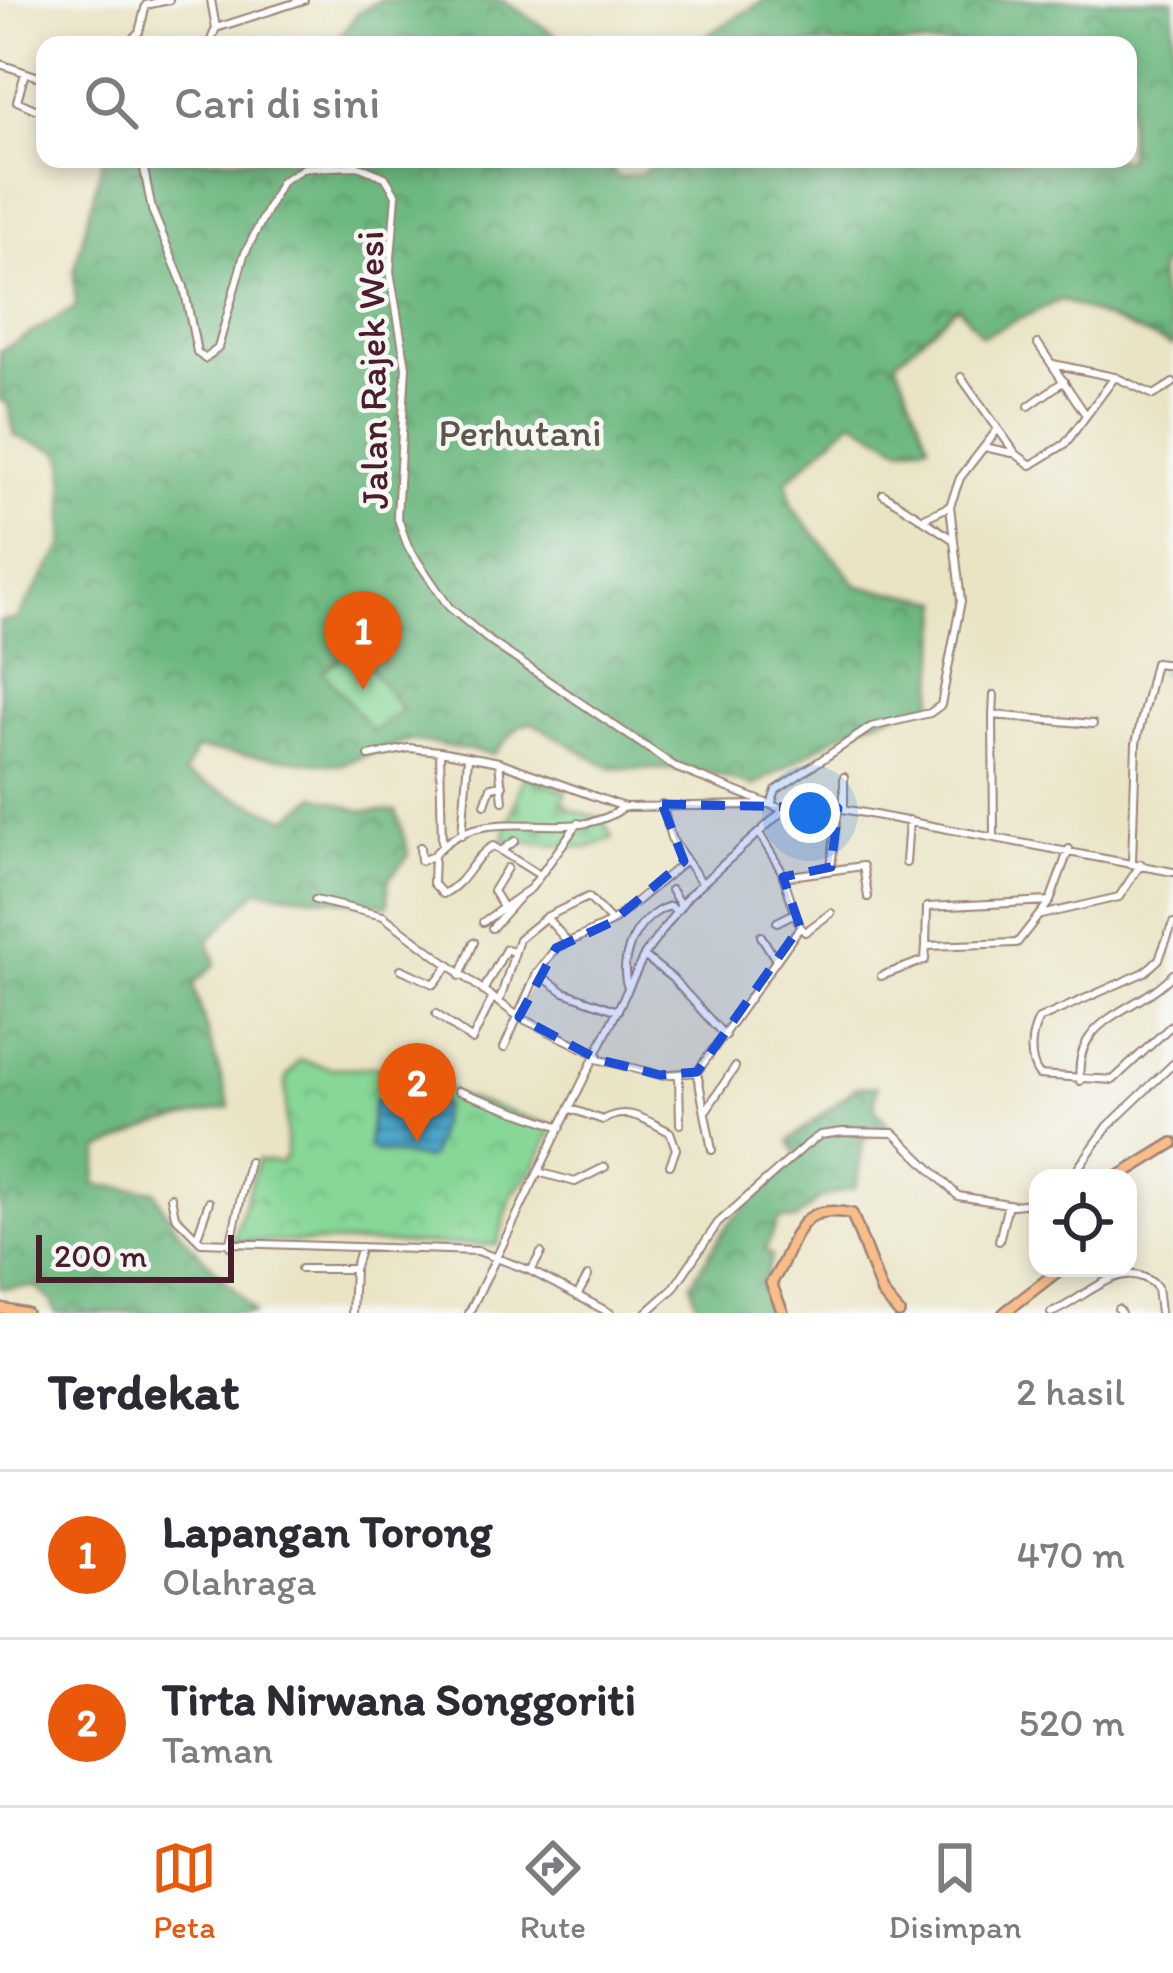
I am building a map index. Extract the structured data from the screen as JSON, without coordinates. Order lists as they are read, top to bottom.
{
  "streets": {
    "street": ["Jalan Rajek Wesi"]
  },
  "parks": ["Perhutani"],
  "scale_bar": "200 m",
  "page": {
    "search": "Cari di sini",
    "pins": ["1", "2"],
    "scale": "200 m",
    "heading": ["Terdekat", "2 hasil"],
    "list": [
      {
        "mark": "1",
        "name": "Lapangan Torong",
        "note": "Olahraga",
        "value": "470 m"
      },
      {
        "mark": "2",
        "name": "Tirta Nirwana Songgoriti",
        "note": "Taman",
        "value": "520 m"
      }
    ],
    "nav": ["Peta", "Rute", "Disimpan"]
  }
}
